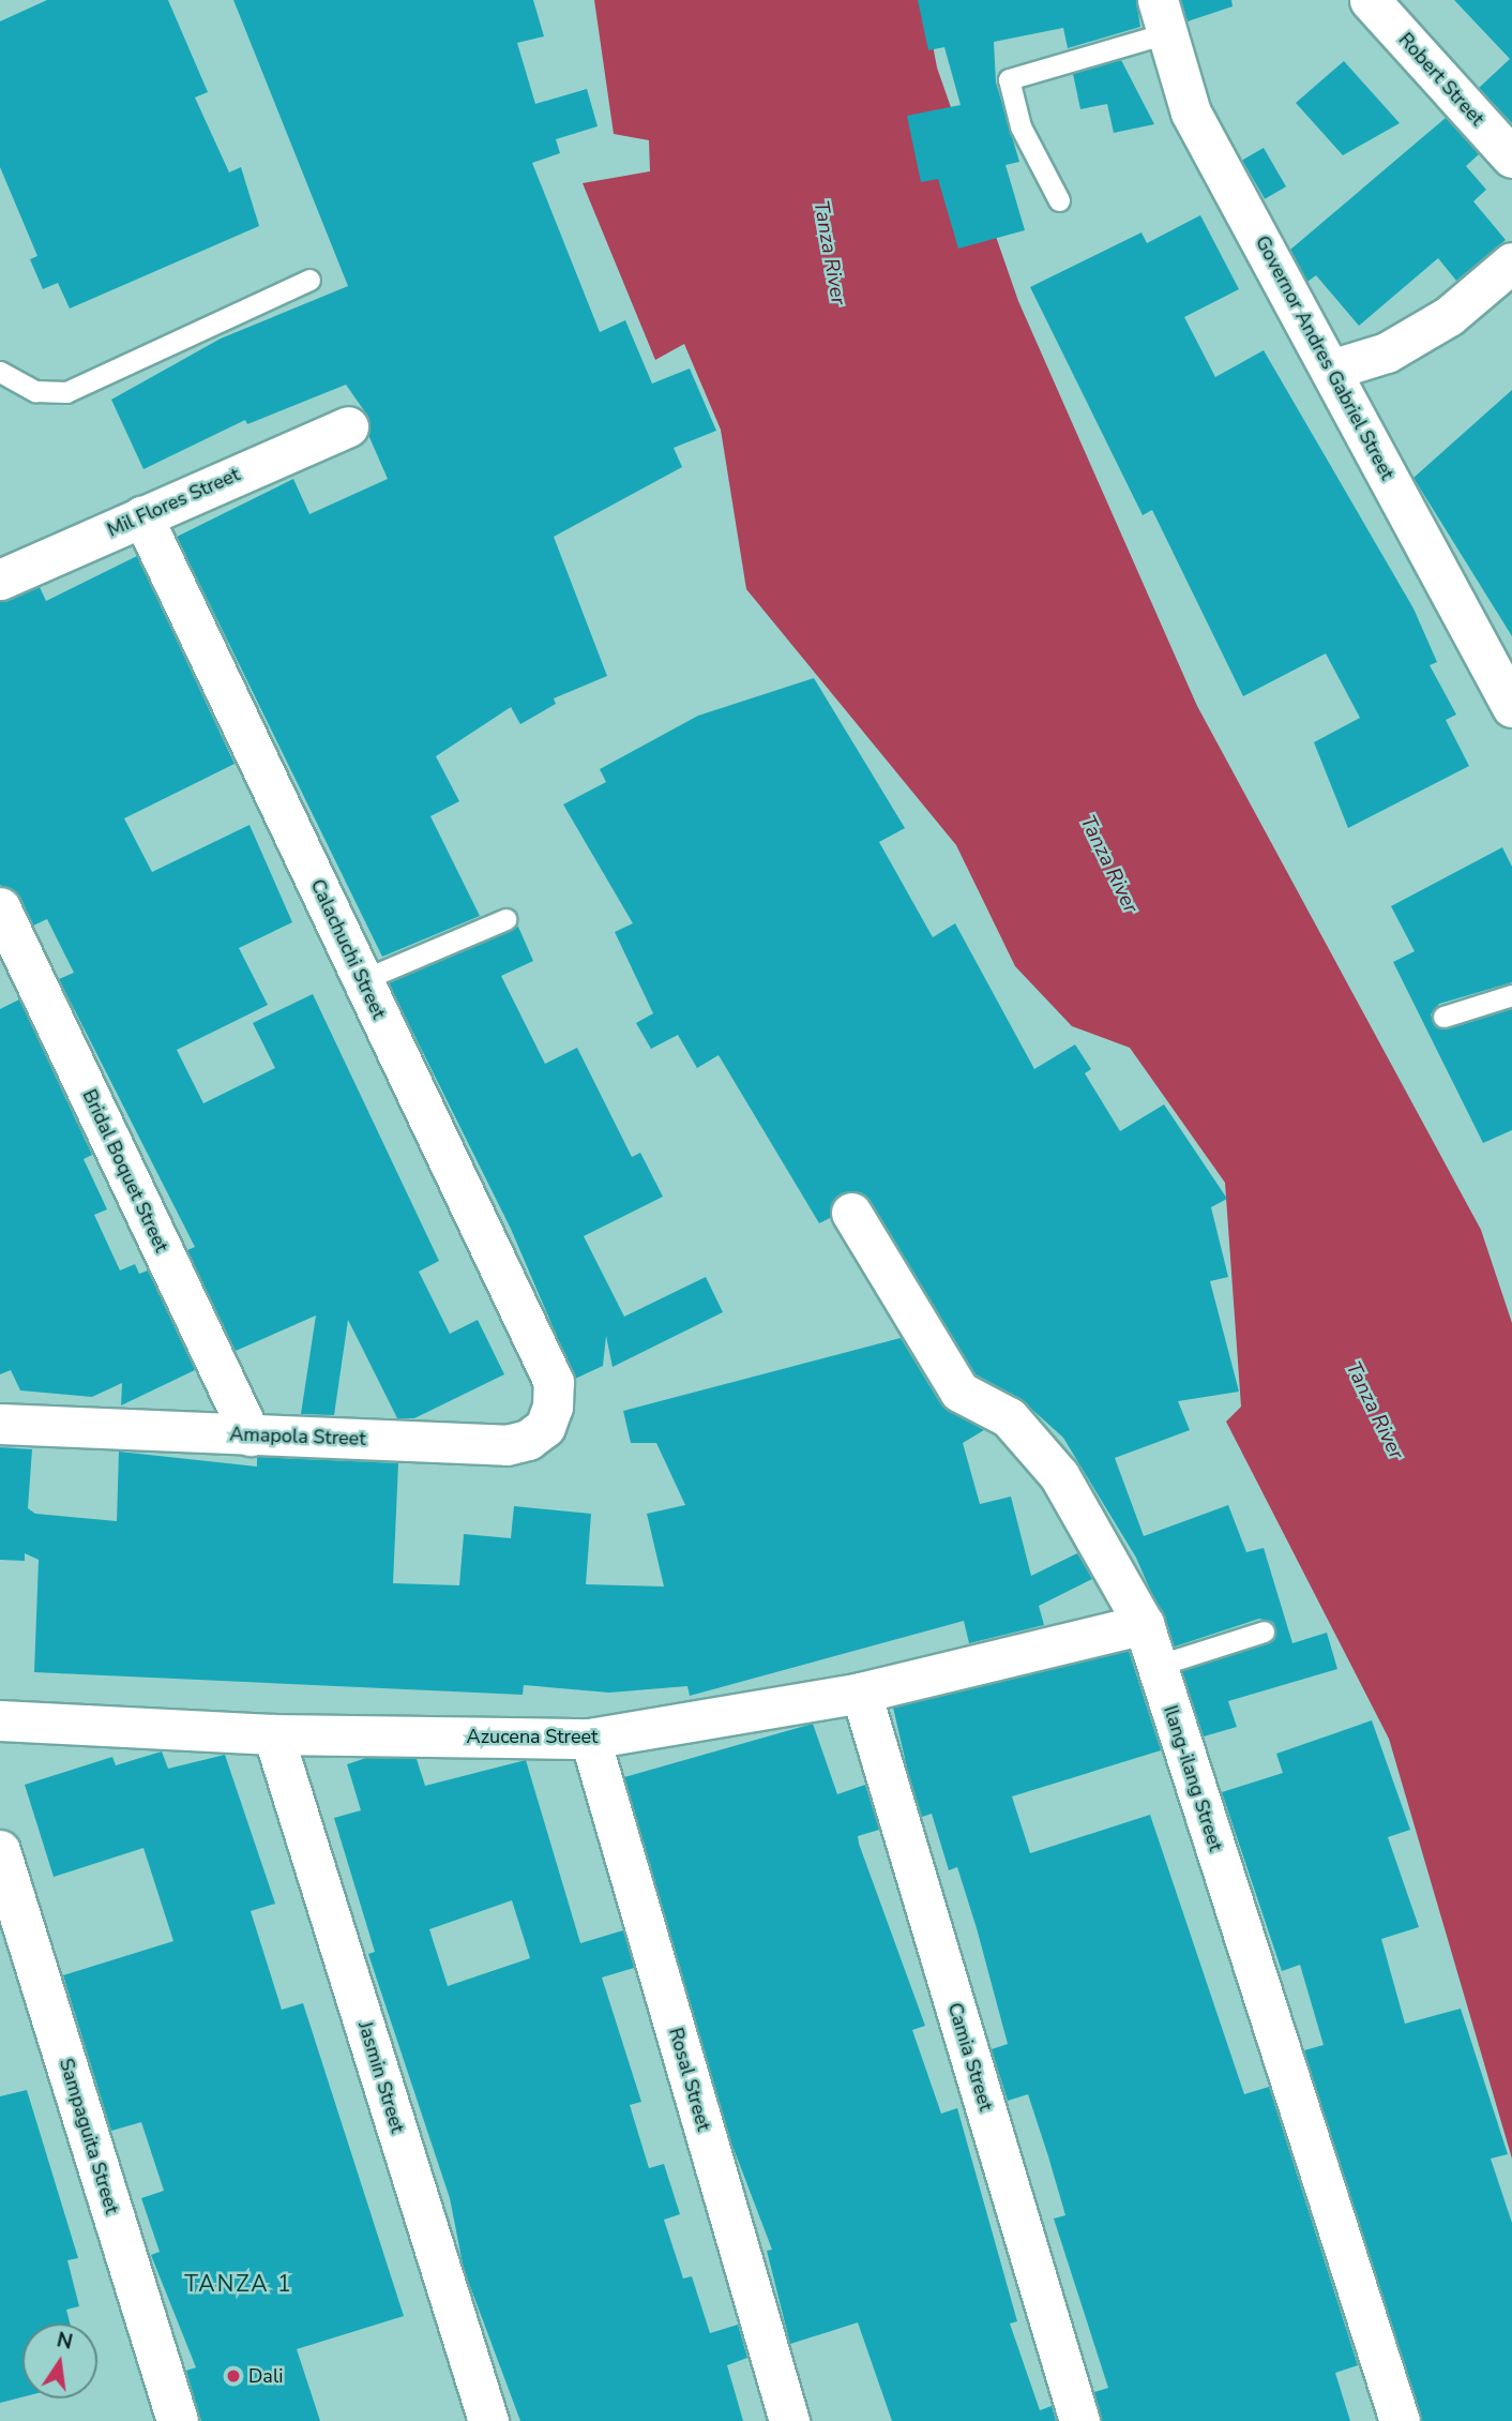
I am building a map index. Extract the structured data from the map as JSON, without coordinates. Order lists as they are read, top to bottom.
{
  "streets": {
    "street": [
      "Robert Street",
      "Governor Andres Gabriel Street",
      "Mil Flores Street",
      "Calachuchi Street",
      "Bridal Boquet Street",
      "Amapola Street",
      "Azucena Street",
      "Ilang-ilang Street",
      "Camia Street",
      "Jasmin Street",
      "Rosal Street",
      "Sampaguita Street"
    ]
  },
  "crossings": [
    ["Mil Flores Street", "Calachuchi Street"],
    ["Calachuchi Street", "Amapola Street"],
    ["Bridal Boquet Street", "Amapola Street"],
    ["Azucena Street", "Ilang-ilang Street"],
    ["Azucena Street", "Camia Street"],
    ["Azucena Street", "Jasmin Street"],
    ["Azucena Street", "Rosal Street"]
  ],
  "districts": ["TANZA 1"],
  "water": ["Tanza River"],
  "places": ["Dali"],
  "north": "top"
}
